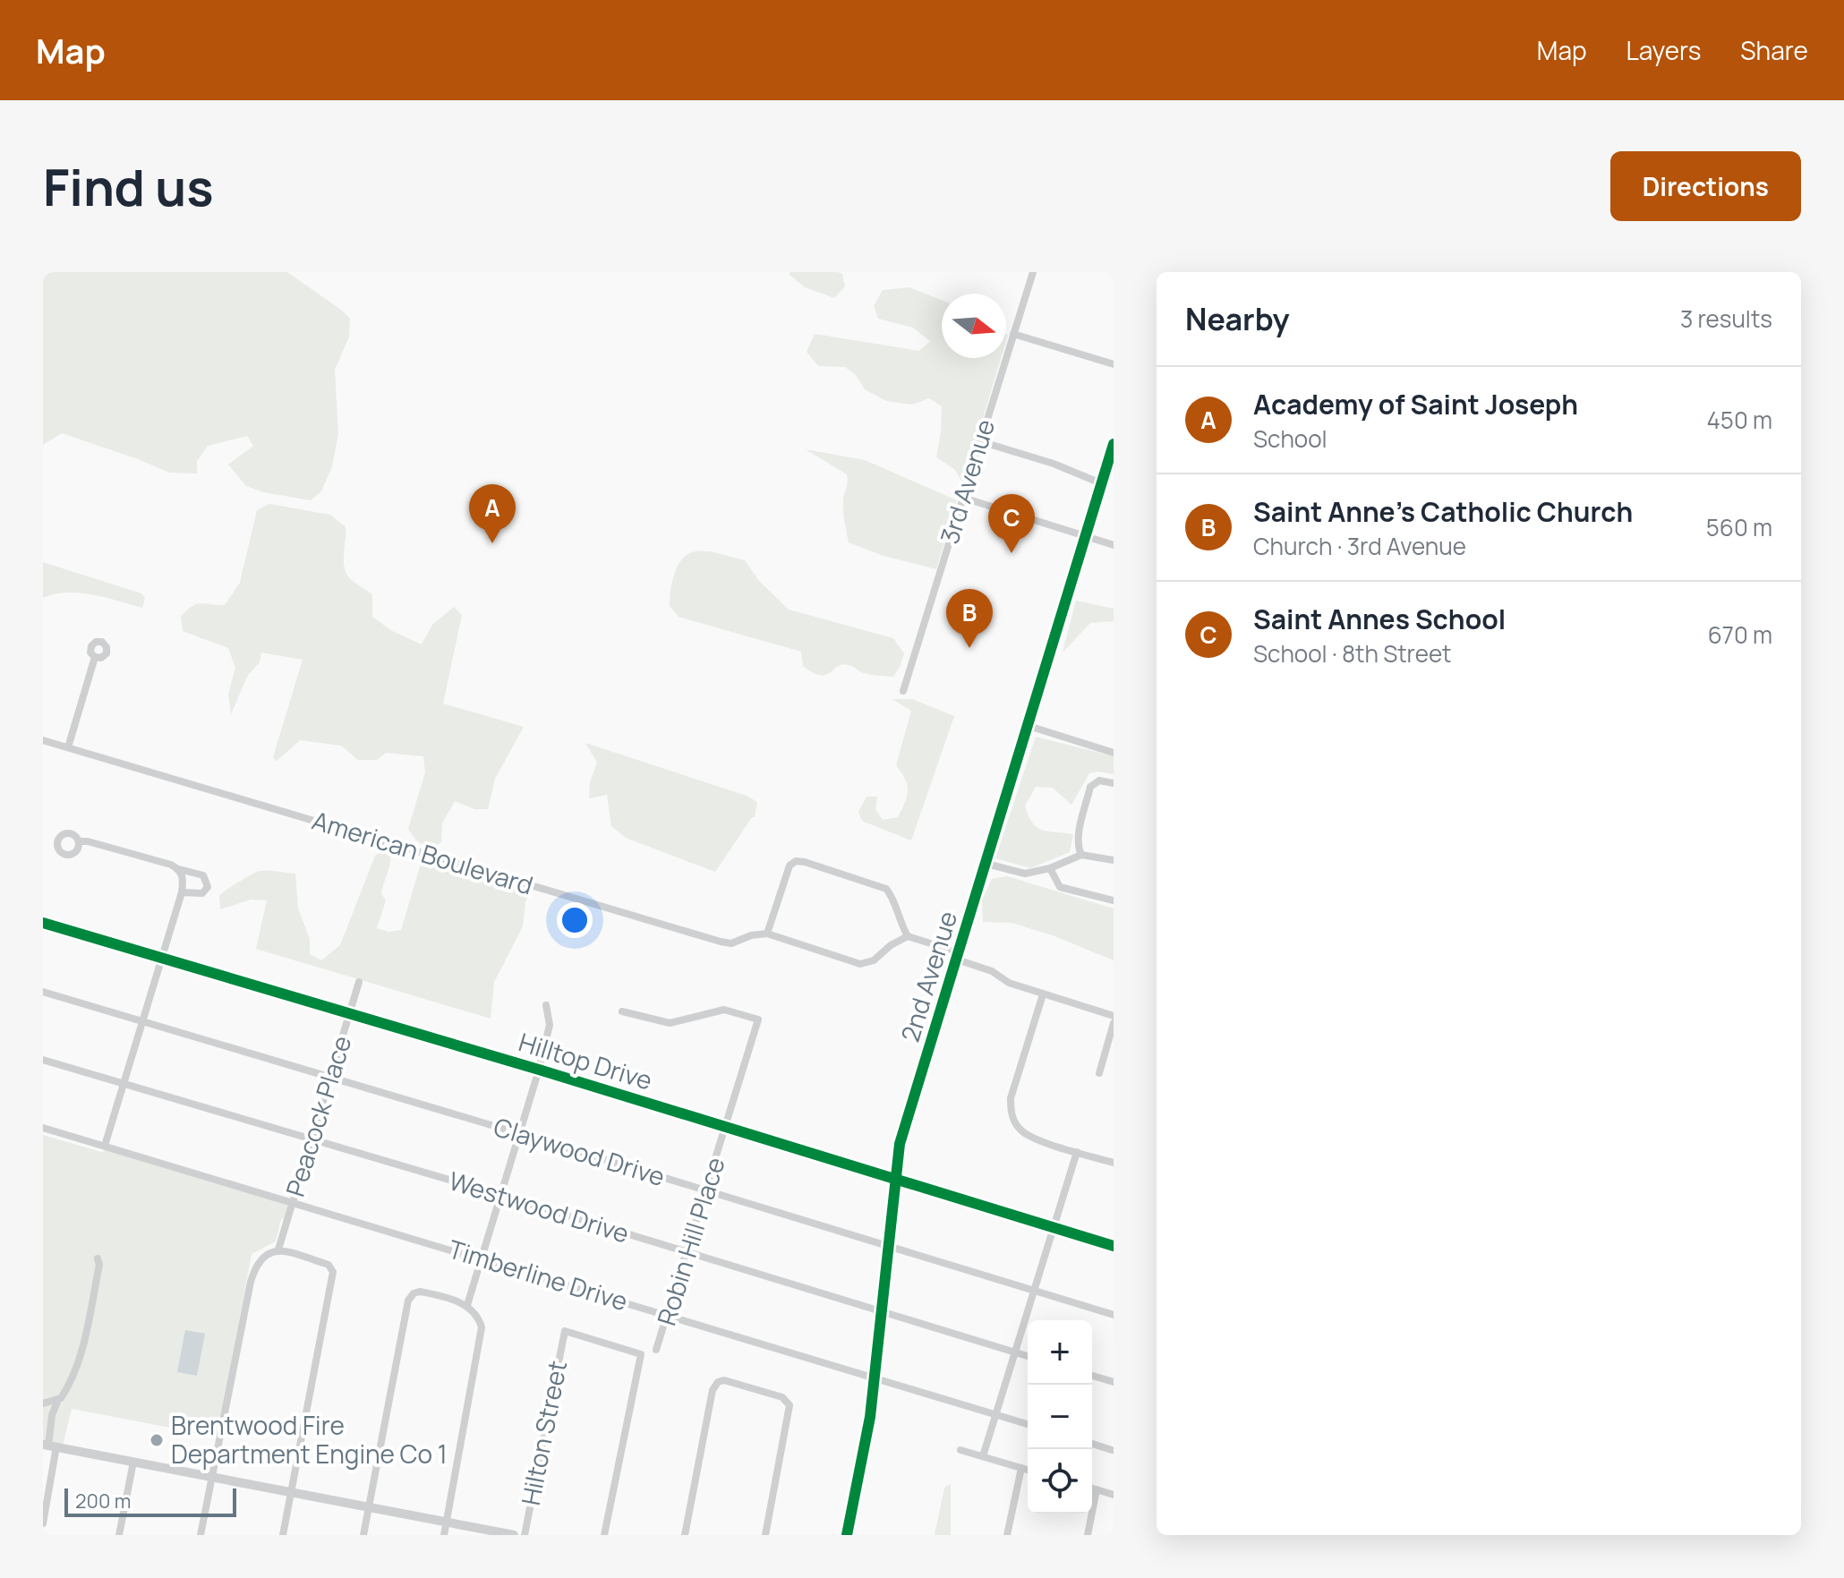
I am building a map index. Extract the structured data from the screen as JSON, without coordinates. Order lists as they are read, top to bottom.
{
  "streets": {
    "street": [
      "3rd Avenue",
      "American Boulevard",
      "2nd Avenue",
      "Hilltop Drive",
      "Peacock Place",
      "Claywood Drive",
      "Westwood Drive",
      "Robin Hill Place",
      "Timberline Drive",
      "Hilton Street"
    ]
  },
  "crossings": [
    ["2nd Avenue", "Hilltop Drive"],
    ["2nd Avenue", "Claywood Drive"],
    ["2nd Avenue", "Westwood Drive"],
    ["2nd Avenue", "Timberline Drive"],
    ["Hilltop Drive", "Peacock Place"],
    ["Hilltop Drive", "Robin Hill Place"],
    ["Peacock Place", "Claywood Drive"],
    ["Peacock Place", "Westwood Drive"],
    ["Peacock Place", "Timberline Drive"],
    ["Claywood Drive", "Robin Hill Place"],
    ["Westwood Drive", "Robin Hill Place"],
    ["Robin Hill Place", "Timberline Drive"]
  ],
  "places": ["Brentwood Fire Department Engine Co 1"],
  "scale_bar": "200 m",
  "north": "right",
  "page": {
    "header": "Map",
    "nav": ["Map", "Layers", "Share"],
    "buttons": "Directions",
    "title": "Find us",
    "heading": ["Nearby", "3 results"],
    "list": [
      {
        "mark": "A",
        "name": "Academy of Saint Joseph",
        "note": "School",
        "value": "450 m"
      },
      {
        "mark": "B",
        "name": "Saint Anne's Catholic Church",
        "note": "Church · 3rd Avenue",
        "value": "560 m"
      },
      {
        "mark": "C",
        "name": "Saint Annes School",
        "note": "School · 8th Street",
        "value": "670 m"
      }
    ],
    "pins": ["A", "C", "B"],
    "map_buttons": ["+", "−"],
    "scale": "200 m"
  }
}
